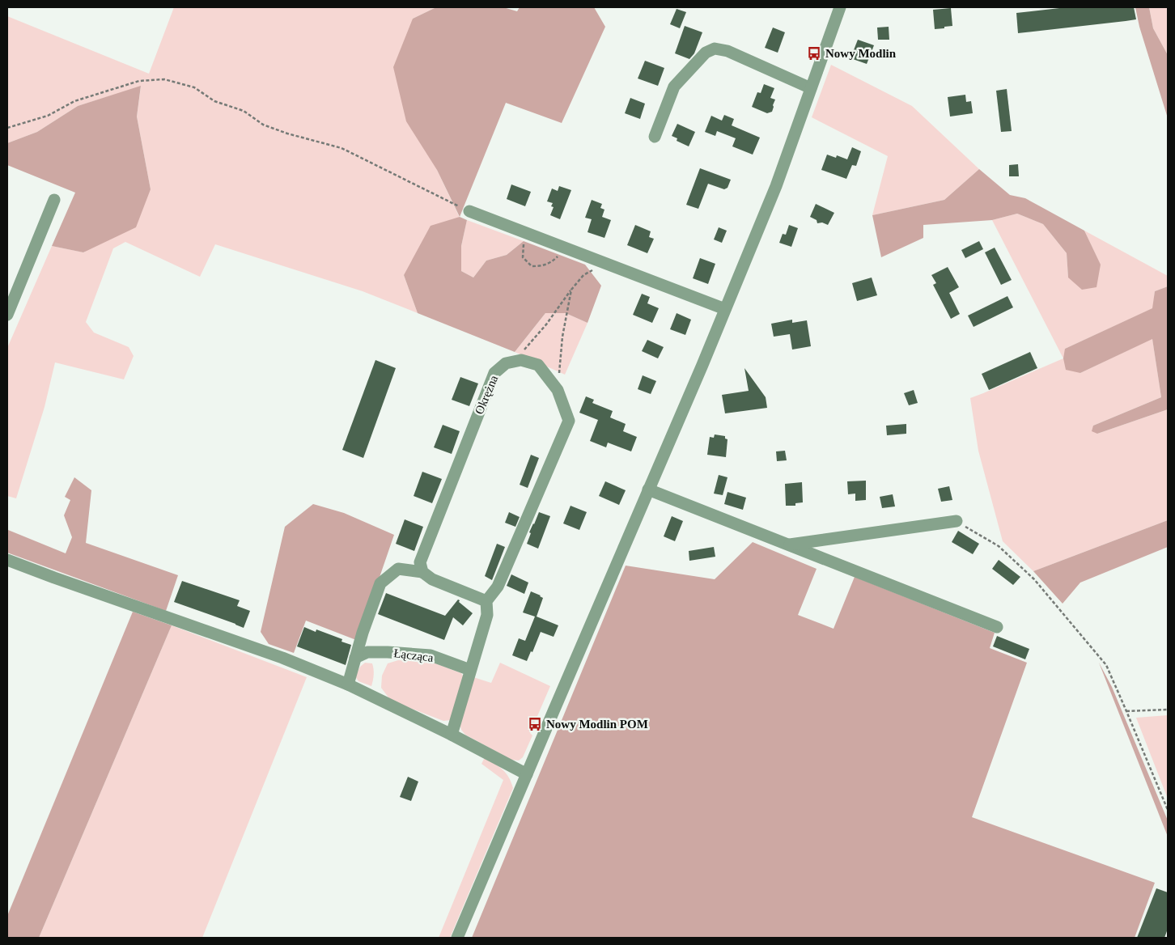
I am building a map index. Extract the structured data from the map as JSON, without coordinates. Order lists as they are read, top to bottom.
{
  "streets": {
    "street": ["Okrężna", "Łącząca"]
  },
  "places": {
    "bus stop": ["Nowy Modlin", "Nowy Modlin POM"]
  }
}
